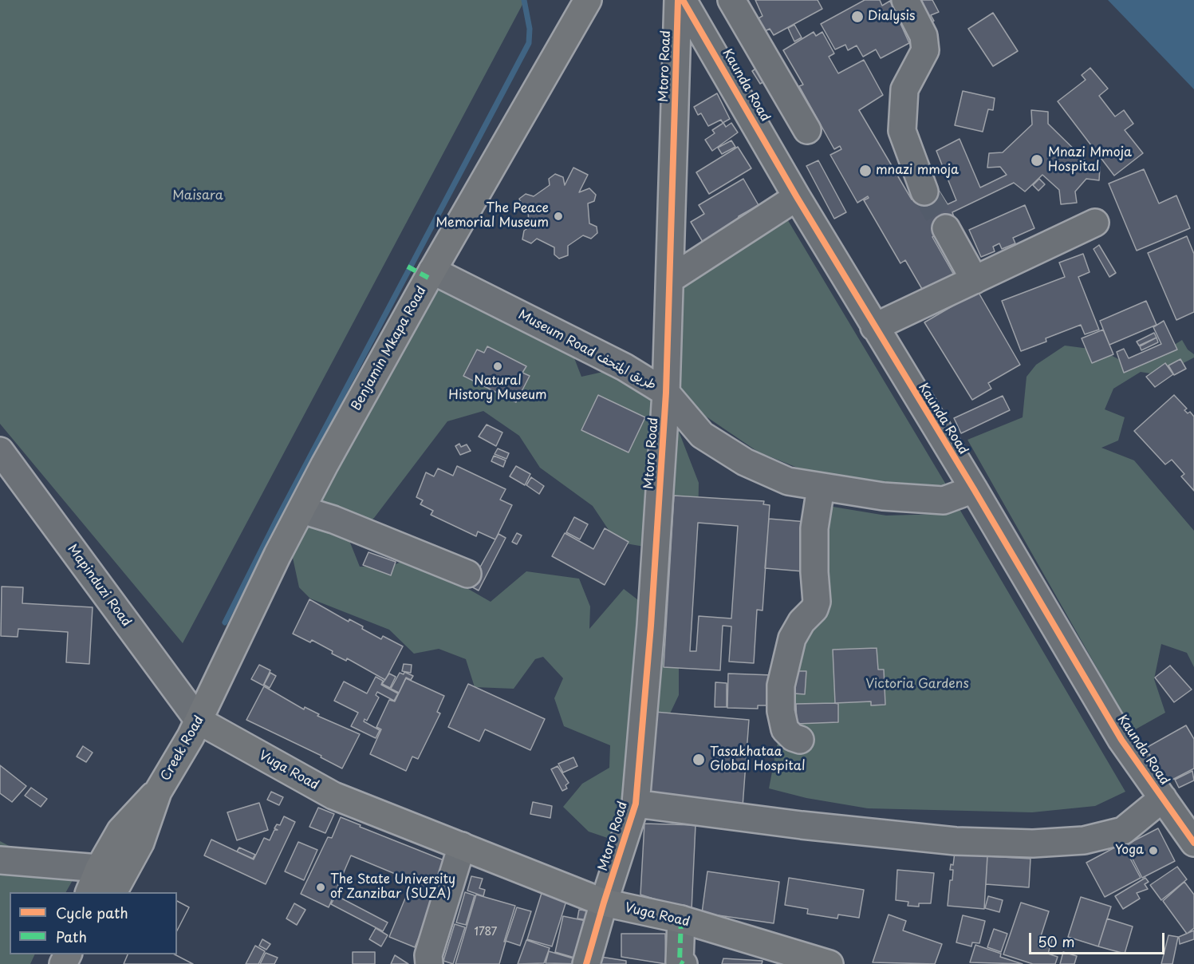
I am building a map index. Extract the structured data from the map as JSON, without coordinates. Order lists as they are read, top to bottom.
{
  "streets": {
    "main road": ["Benjamin Mkapa Road", "Creek Road", "Vuga Road"],
    "street": [
      "Mtoro Road",
      "Kaunda Road",
      "Museum Road طريق المتحف",
      "Mapinduzi Road"
    ]
  },
  "crossings": [
    ["Mtoro Road", "Kaunda Road"],
    ["Mtoro Road", "Museum Road طريق المتحف"],
    ["Mtoro Road", "Vuga Road"],
    ["Kaunda Road", "Museum Road طريق المتحف"],
    ["Benjamin Mkapa Road", "Museum Road طريق المتحف"],
    ["Benjamin Mkapa Road", "Mapinduzi Road"],
    ["Benjamin Mkapa Road", "Creek Road"],
    ["Benjamin Mkapa Road", "Vuga Road"],
    ["Mapinduzi Road", "Creek Road"],
    ["Mapinduzi Road", "Vuga Road"],
    ["Creek Road", "Vuga Road"]
  ],
  "parks": ["Maisara", "Victoria Gardens"],
  "places": [
    "Dialysis",
    "Mnazi Mmoja Hospital",
    "mnazi mmoja",
    "The Peace Memorial Museum",
    "Natural History Museum",
    "Tasakhataa Global Hospital",
    "Yoga",
    "The State University of Zanzibar (SUZA)"
  ],
  "house_numbers": ["1787"],
  "legend": ["Cycle path", "Path"],
  "scale_bar": "50 m"
}
